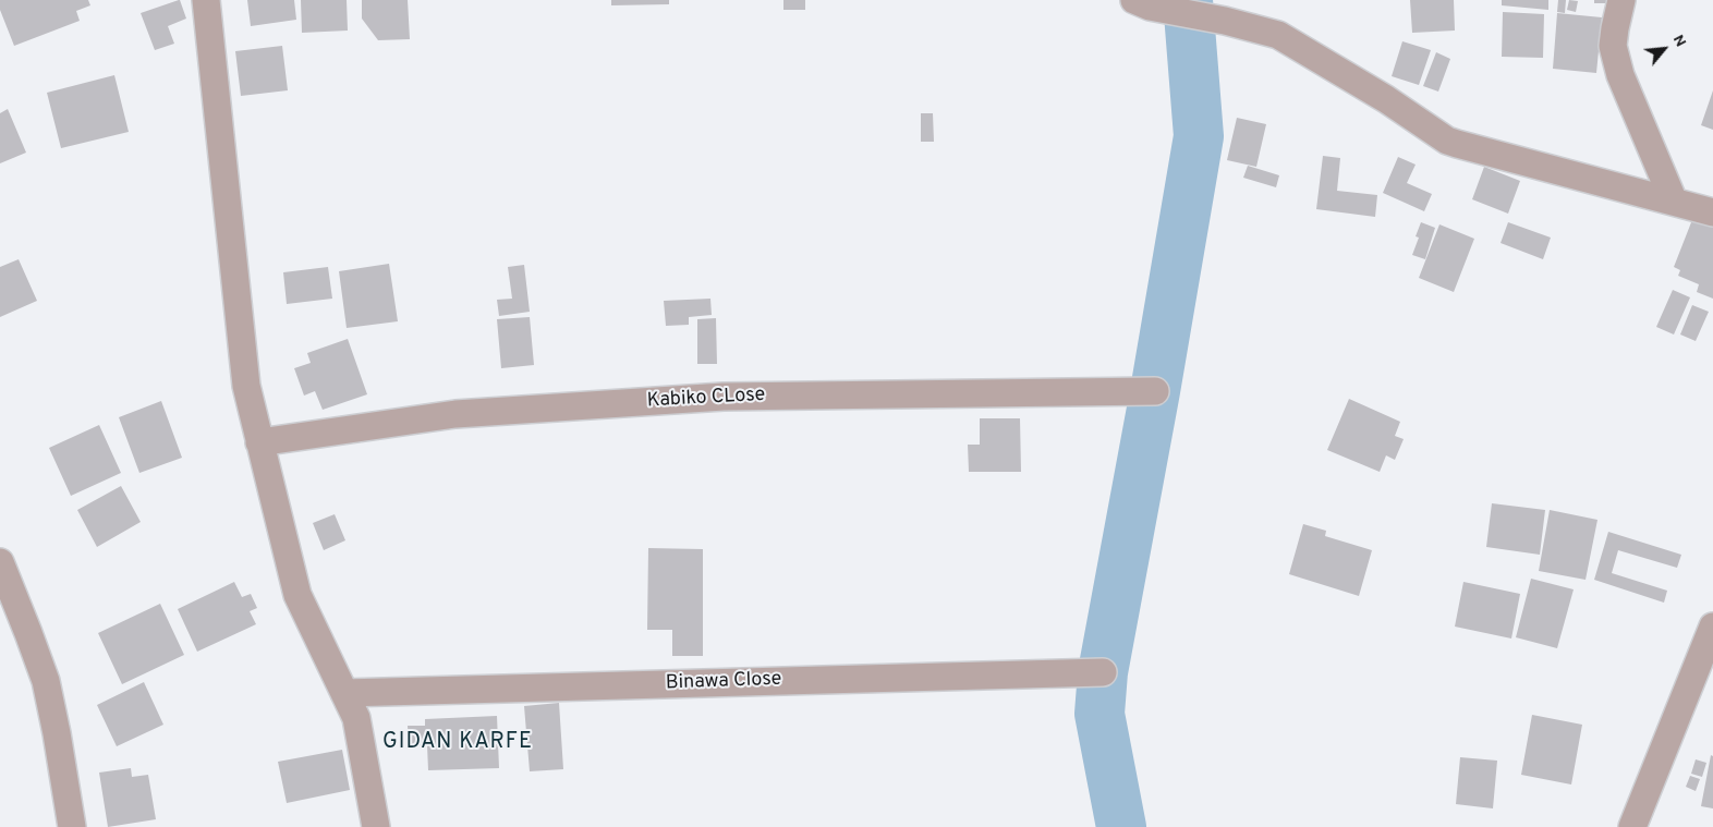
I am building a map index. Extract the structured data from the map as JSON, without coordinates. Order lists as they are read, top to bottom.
{
  "streets": {
    "street": ["Kabiko CLose", "Binawa Close"]
  },
  "districts": ["GIDAN KARFE"],
  "north": "top right"
}
